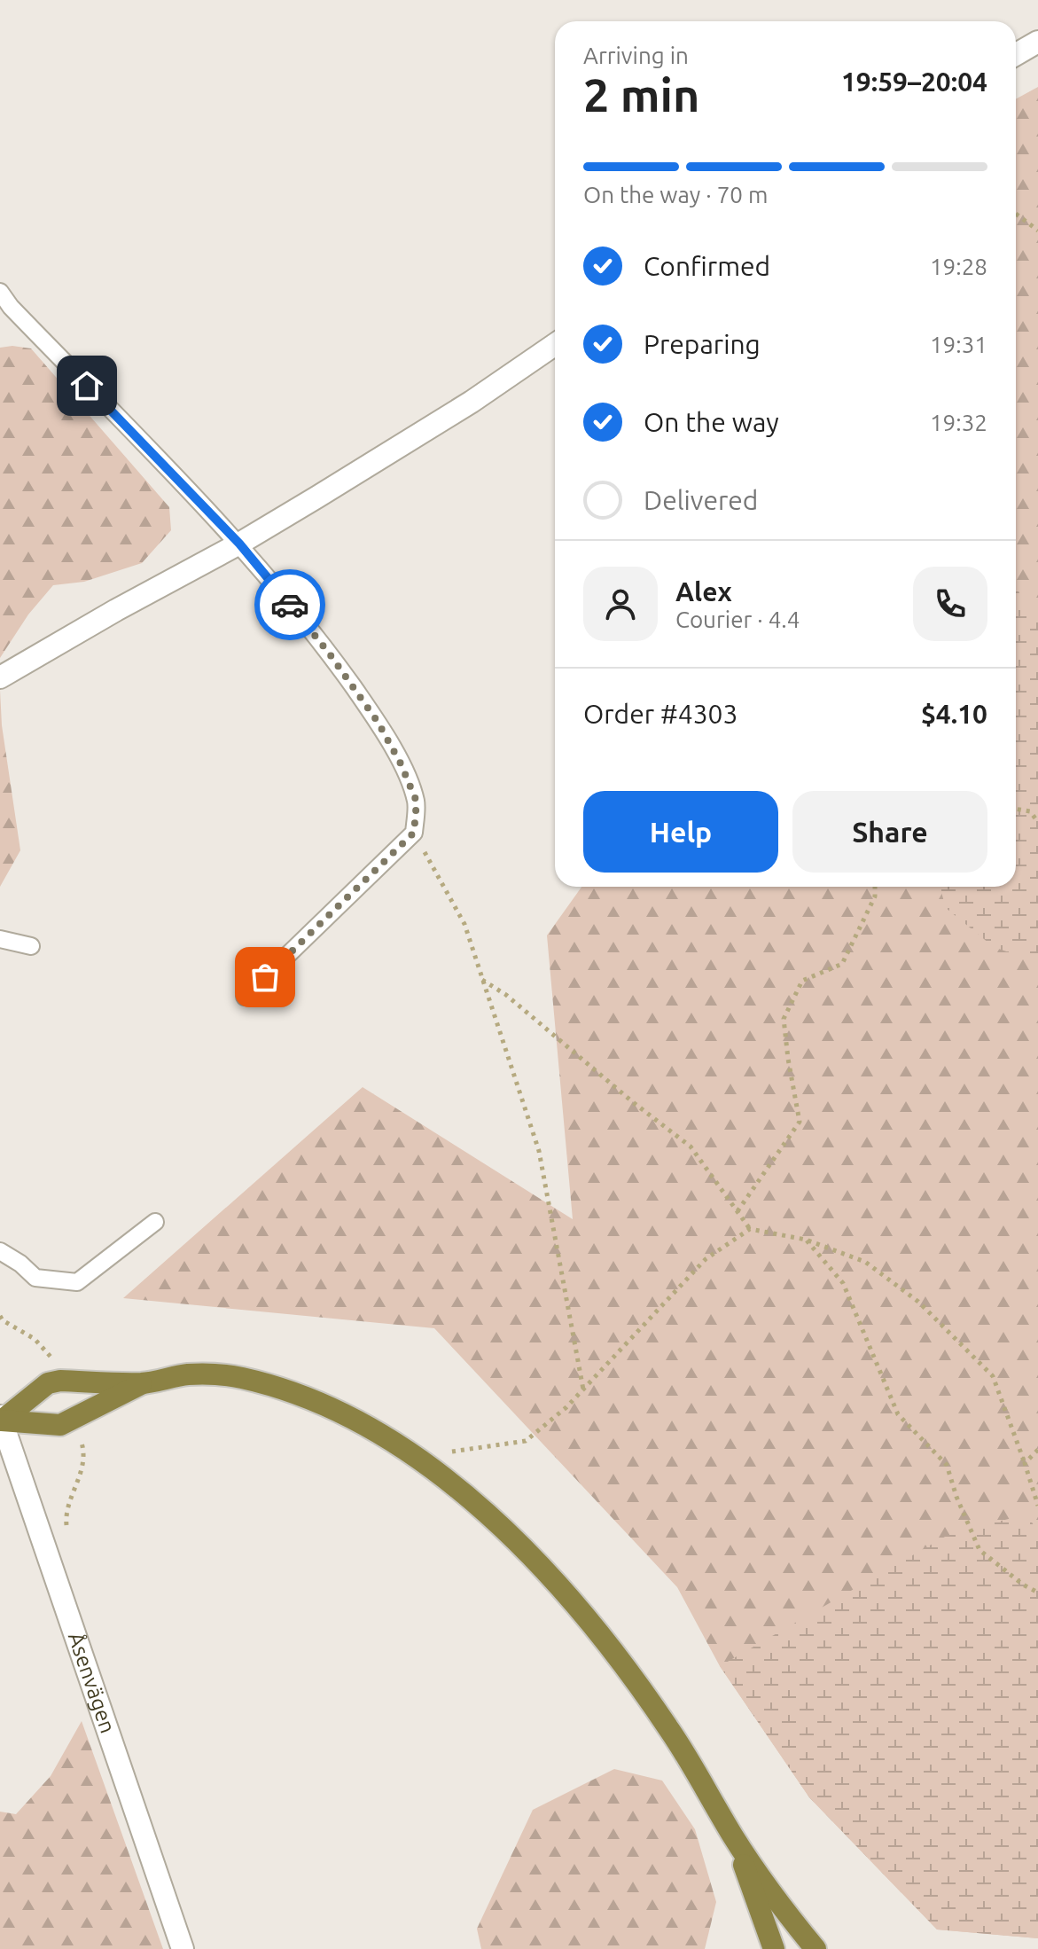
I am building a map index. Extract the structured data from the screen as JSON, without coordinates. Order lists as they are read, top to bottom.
{
  "streets": {
    "street": ["Åsenvägen"]
  },
  "page": {
    "heading": ["2 min", "Arriving in", "19:59–20:04"],
    "panel": [
      "Alex",
      "Courier · 4.4",
      "Order #4303",
      "$4.10"
    ],
    "bar": "On the way · 70 m",
    "list": [
      ["Confirmed", "19:28"],
      ["Preparing", "19:31"],
      ["On the way", "19:32"],
      "Delivered"
    ],
    "buttons": ["Help", "Share"]
  }
}
